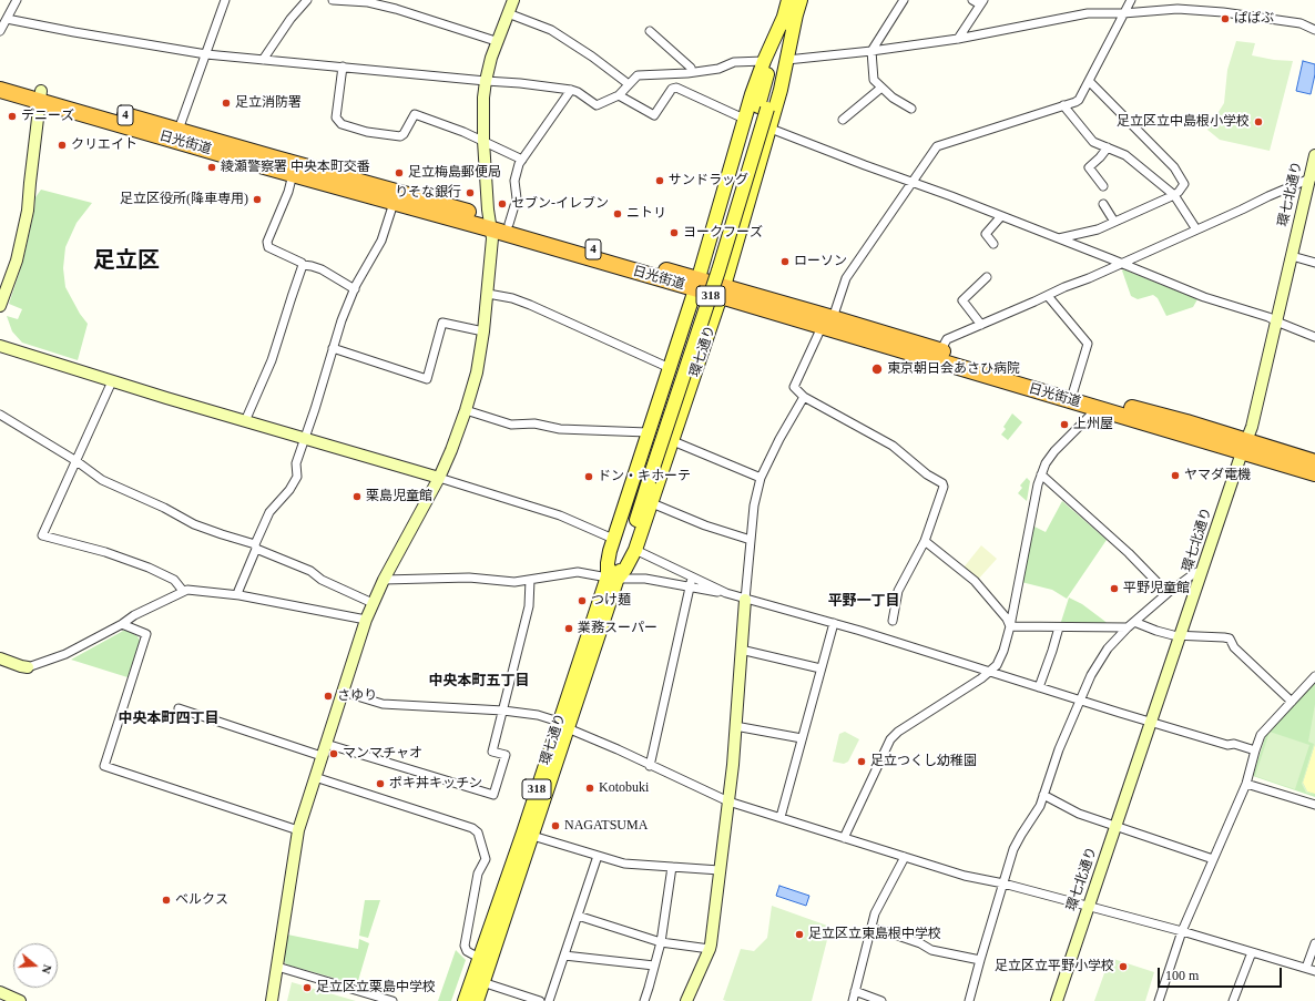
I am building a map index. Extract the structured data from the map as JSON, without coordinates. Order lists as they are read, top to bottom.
{
  "streets": {
    "highway": ["4", "日光街道"],
    "main road": ["318", "環七通り"],
    "street": ["環七北通り"]
  },
  "crossings": [
    ["日光街道", "環七北通り"],
    ["日光街道", "環七通り"]
  ],
  "districts": [
    "足立区",
    "平野一丁目",
    "中央本町五丁目",
    "中央本町四丁目"
  ],
  "places": [
    "ぱぱぶ",
    "足立消防署",
    "デニーズ",
    "足立区立中島根小学校",
    "クリエイト",
    "綾瀬警察署 中央本町交番",
    "足立梅島郵便局",
    "サンドラッグ",
    "りそな銀行",
    "足立区役所(降車専用)",
    "セブン-イレブン",
    "ニトリ",
    "ヨークフーズ",
    "ローソン",
    "東京朝日会あさひ病院",
    "上州屋",
    "ヤマダ電機",
    "ドン・キホーテ",
    "栗島児童館",
    "平野児童館",
    "つけ麺",
    "業務スーパー",
    "さゆり",
    "マンマチャオ",
    "足立つくし幼稚園",
    "ポキ丼キッチン",
    "Kotobuki",
    "NAGATSUMA",
    "ベルクス",
    "足立区立東島根中学校",
    "足立区立平野小学校",
    "足立区立栗島中学校"
  ],
  "scale_bar": "100 m",
  "north": "right"
}
